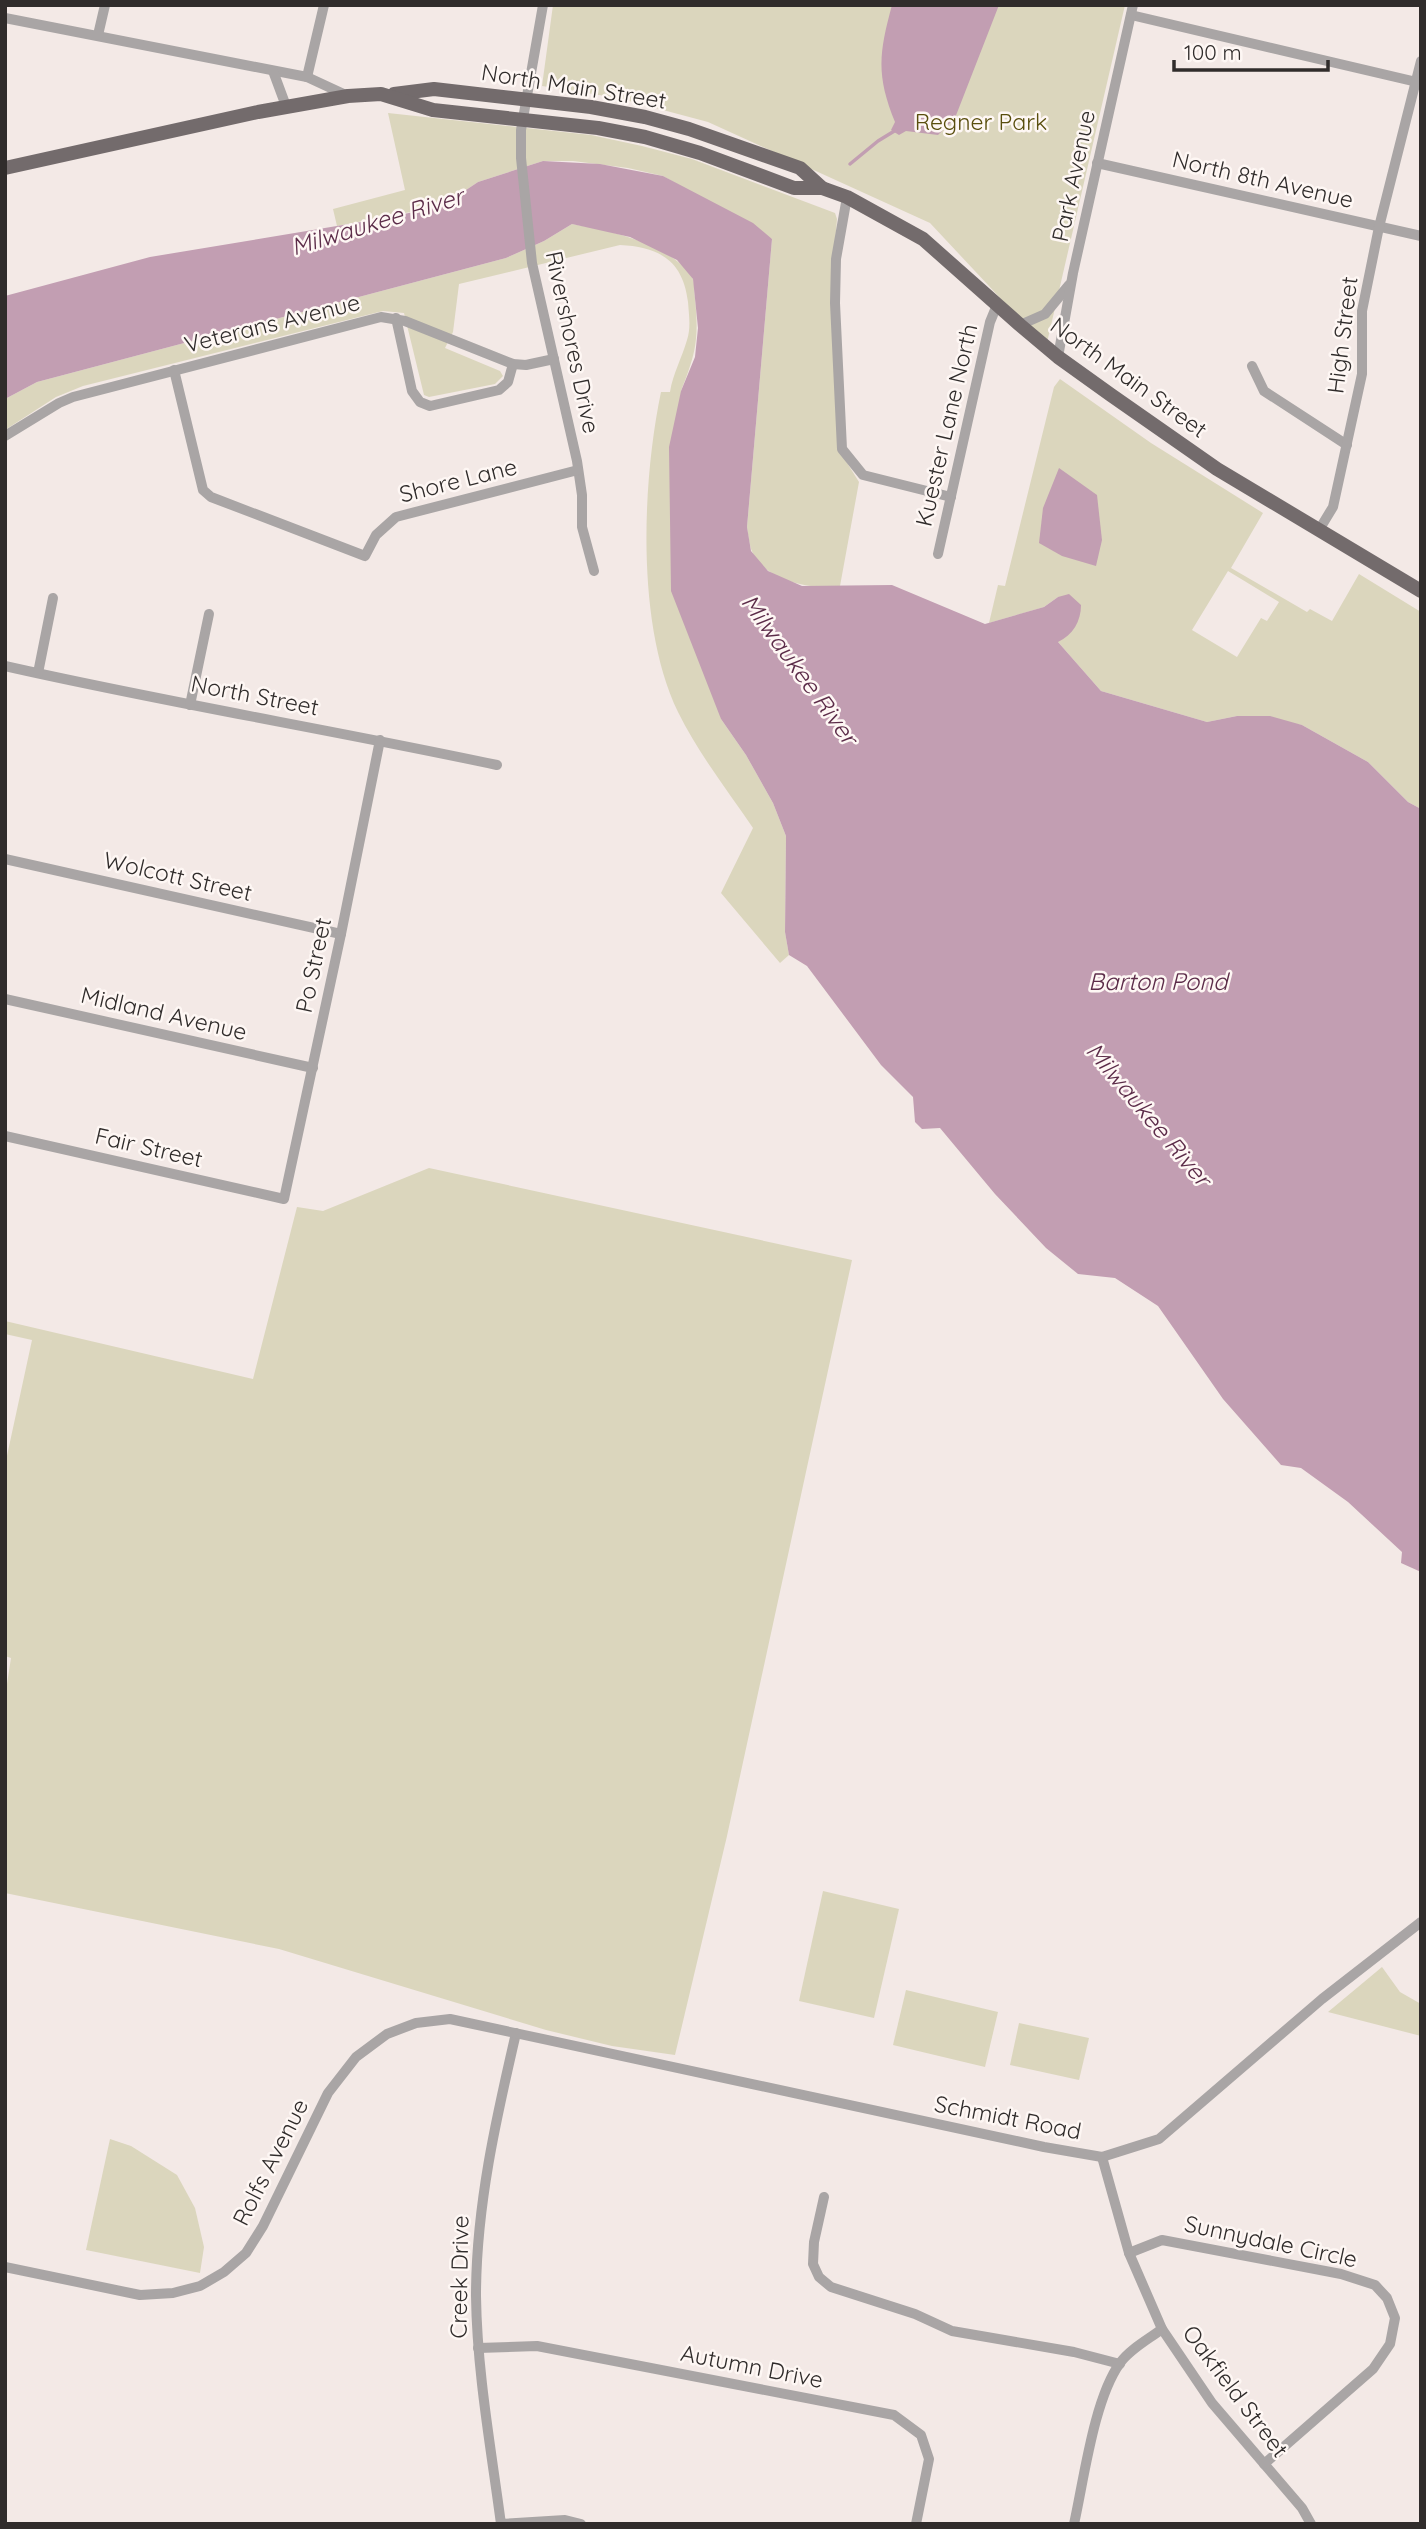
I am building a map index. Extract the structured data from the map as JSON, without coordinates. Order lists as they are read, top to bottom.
{
  "streets": {
    "main road": ["North Main Street"],
    "street": [
      "Park Avenue",
      "North 8th Avenue",
      "Veterans Avenue",
      "High Street",
      "Rivershores Drive",
      "Kuester Lane North",
      "Shore Lane",
      "North Street",
      "Wolcott Street",
      "Po Street",
      "Midland Avenue",
      "Fair Street",
      "Schmidt Road",
      "Rolfs Avenue",
      "Sunnydale Circle",
      "Creek Drive",
      "Autumn Drive",
      "Oakfield Street"
    ]
  },
  "crossings": [
    ["North Main Street", "Park Avenue"],
    ["North Main Street", "High Street"],
    ["North Main Street", "Rivershores Drive"],
    ["North Main Street", "Kuester Lane North"],
    ["Park Avenue", "North 8th Avenue"],
    ["North 8th Avenue", "High Street"],
    ["Veterans Avenue", "Rivershores Drive"],
    ["Veterans Avenue", "Shore Lane"],
    ["Rivershores Drive", "Shore Lane"],
    ["North Street", "Po Street"],
    ["Wolcott Street", "Po Street"],
    ["Po Street", "Midland Avenue"],
    ["Po Street", "Fair Street"],
    ["Schmidt Road", "Rolfs Avenue"],
    ["Schmidt Road", "Creek Drive"],
    ["Schmidt Road", "Oakfield Street"],
    ["Rolfs Avenue", "Creek Drive"],
    ["Sunnydale Circle", "Oakfield Street"],
    ["Creek Drive", "Autumn Drive"]
  ],
  "water": ["Milwaukee River", "Barton Pond"],
  "parks": ["Regner Park"],
  "scale_bar": "100 m"
}
